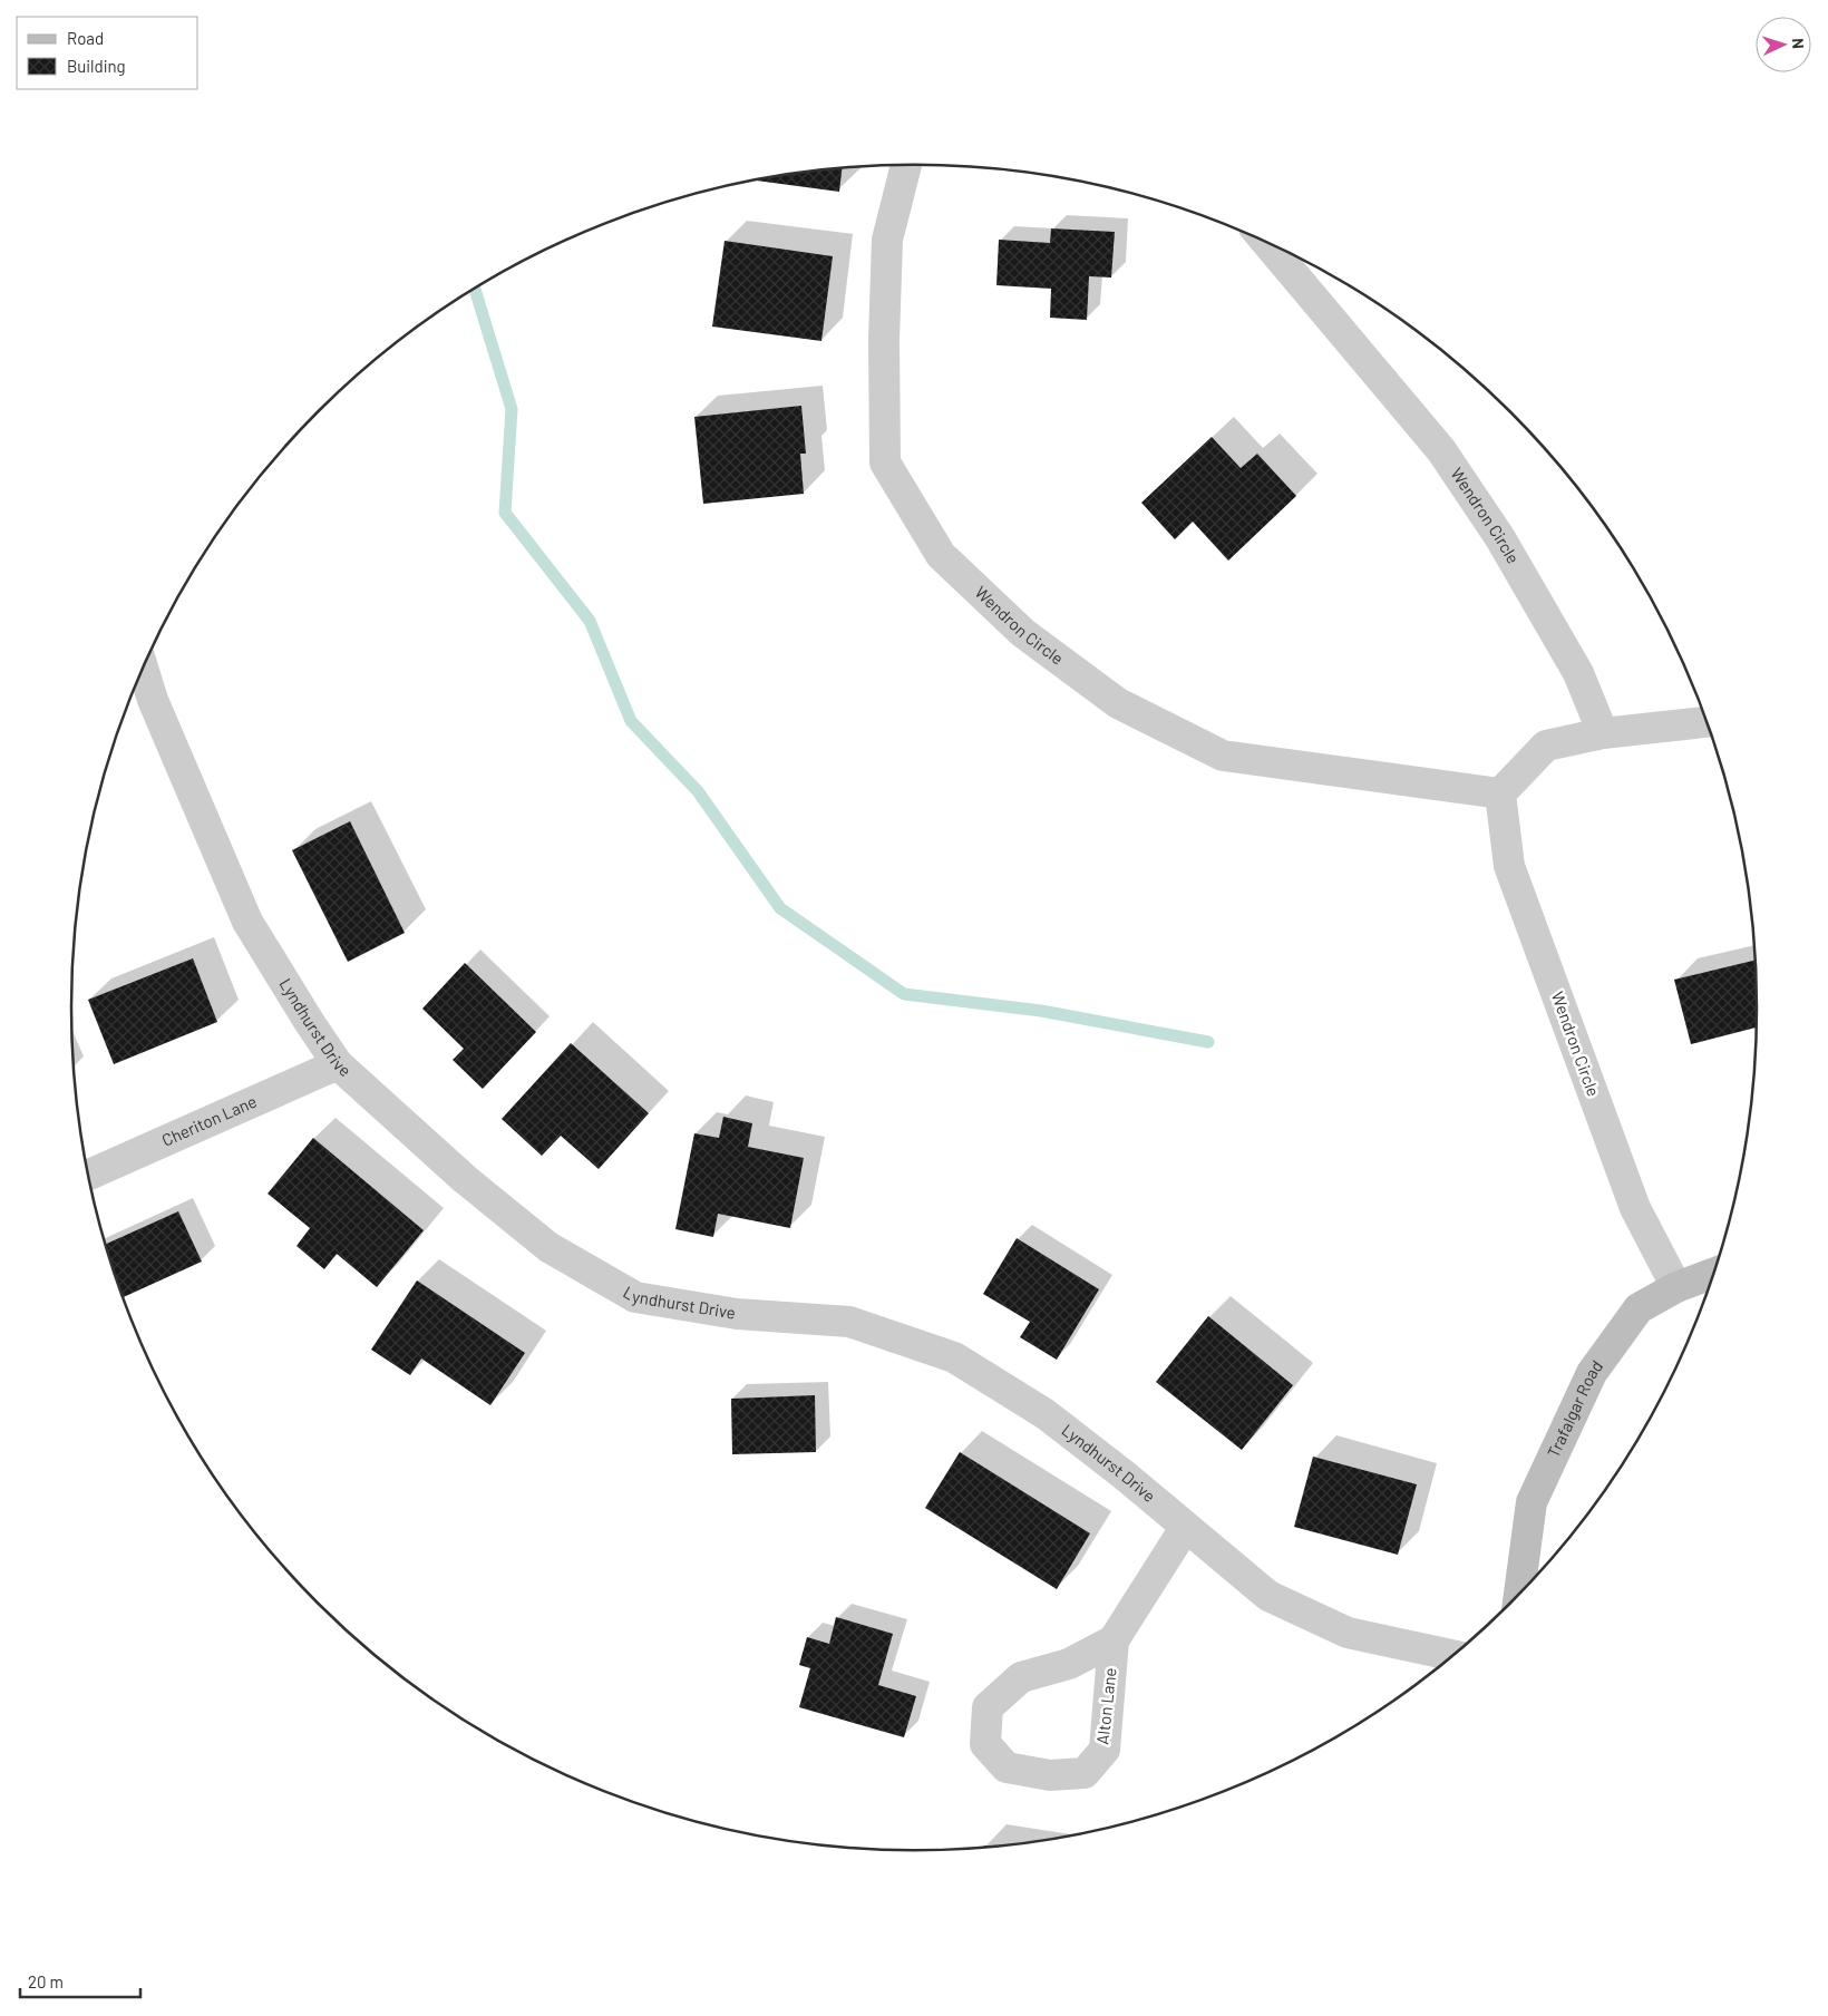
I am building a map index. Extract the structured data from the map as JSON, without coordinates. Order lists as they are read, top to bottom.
{
  "streets": {
    "street": [
      "Wendron Circle",
      "Lyndhurst Drive",
      "Cheriton Lane",
      "Trafalgar Road",
      "Alton Lane"
    ]
  },
  "crossings": [
    ["Wendron Circle", "Trafalgar Road"],
    ["Lyndhurst Drive", "Cheriton Lane"],
    ["Lyndhurst Drive", "Alton Lane"]
  ],
  "legend": ["Road", "Building"],
  "scale_bar": "20 m",
  "north": "right"
}
